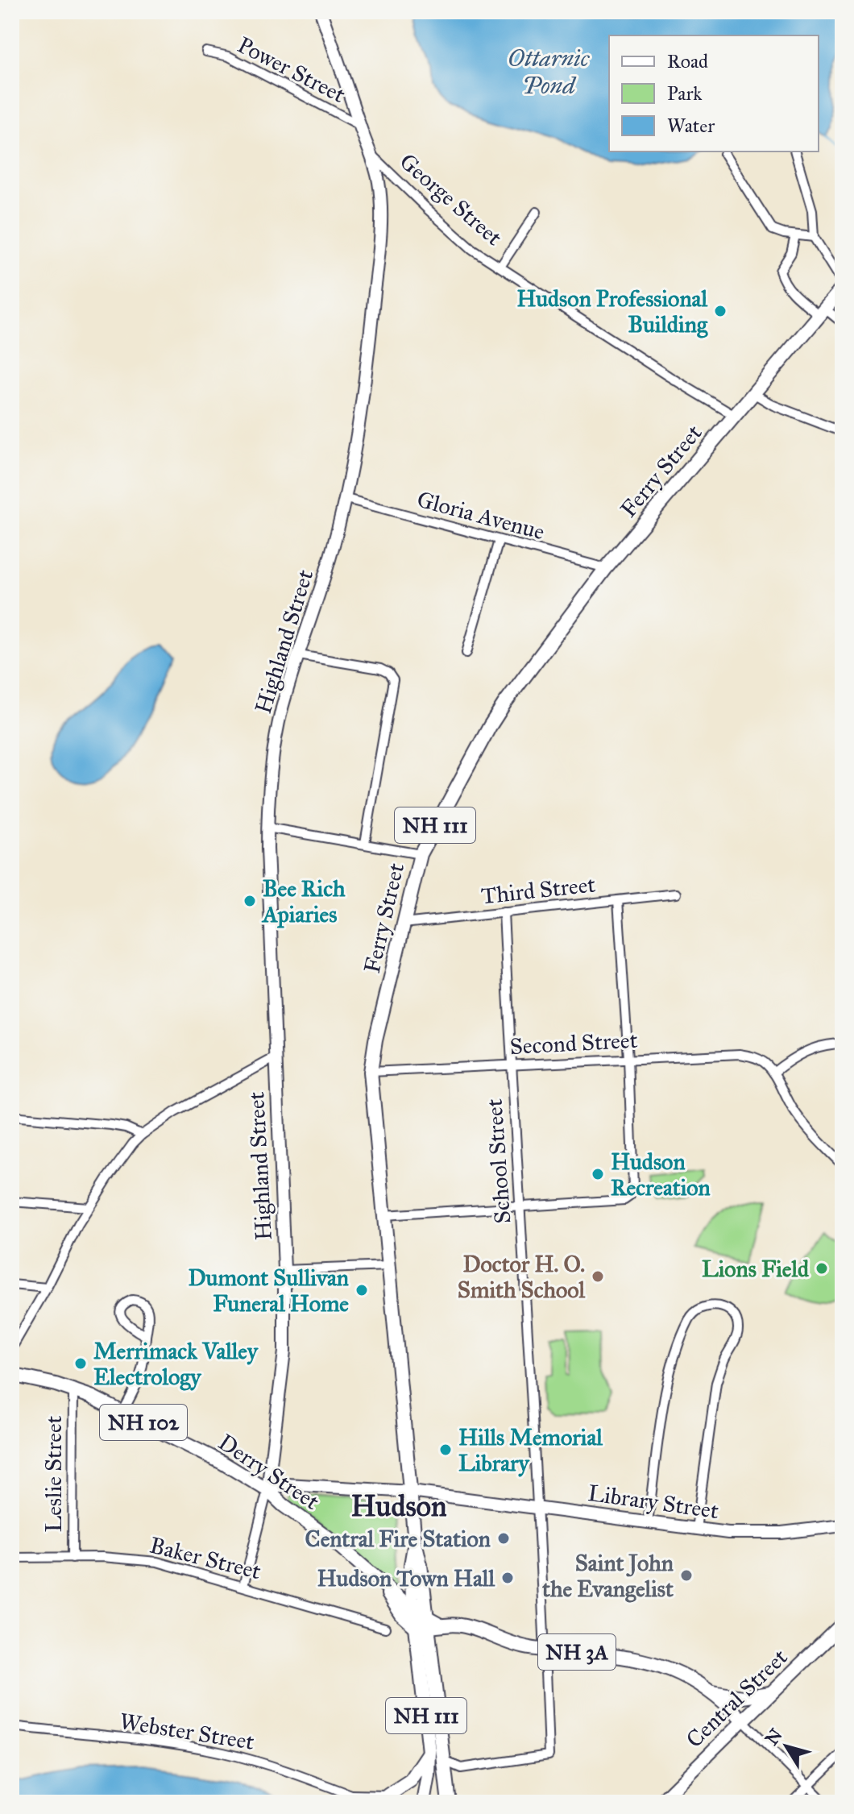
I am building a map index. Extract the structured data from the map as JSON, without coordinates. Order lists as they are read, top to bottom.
{
  "streets": {
    "main road": [
      "Ferry Street",
      "NH 111",
      "NH 102",
      "Derry Street",
      "NH 3A",
      "Central Street"
    ],
    "street": [
      "Power Street",
      "George Street",
      "Gloria Avenue",
      "Highland Street",
      "Third Street",
      "Second Street",
      "School Street",
      "Leslie Street",
      "Library Street",
      "Baker Street",
      "Webster Street"
    ]
  },
  "crossings": [
    ["Power Street", "Highland Street"],
    ["George Street", "Ferry Street"],
    ["George Street", "Highland Street"],
    ["Ferry Street", "Gloria Avenue"],
    ["Ferry Street", "Third Street"],
    ["Ferry Street", "Second Street"],
    ["Ferry Street", "Derry Street"],
    ["Ferry Street", "Library Street"],
    ["Ferry Street", "NH 3A"],
    ["Gloria Avenue", "Highland Street"],
    ["Highland Street", "Derry Street"],
    ["Highland Street", "Library Street"],
    ["Third Street", "School Street"],
    ["Second Street", "School Street"],
    ["School Street", "Library Street"],
    ["School Street", "NH 3A"],
    ["Derry Street", "Leslie Street"],
    ["Derry Street", "Library Street"],
    ["Derry Street", "NH 3A"],
    ["Leslie Street", "Baker Street"],
    ["NH 3A", "Central Street"]
  ],
  "districts": ["Hudson"],
  "water": ["Ottarnic Pond"],
  "places": [
    "Hudson Professional Building",
    "Bee Rich Apiaries",
    "Hudson Recreation",
    "Lions Field",
    "Doctor H. O. Smith School",
    "Dumont Sullivan Funeral Home",
    "Merrimack Valley Electrology",
    "Hills Memorial Library",
    "Central Fire Station",
    "Saint John the Evangelist",
    "Hudson Town Hall"
  ],
  "legend": ["Road", "Park", "Water"],
  "north": "top left"
}
